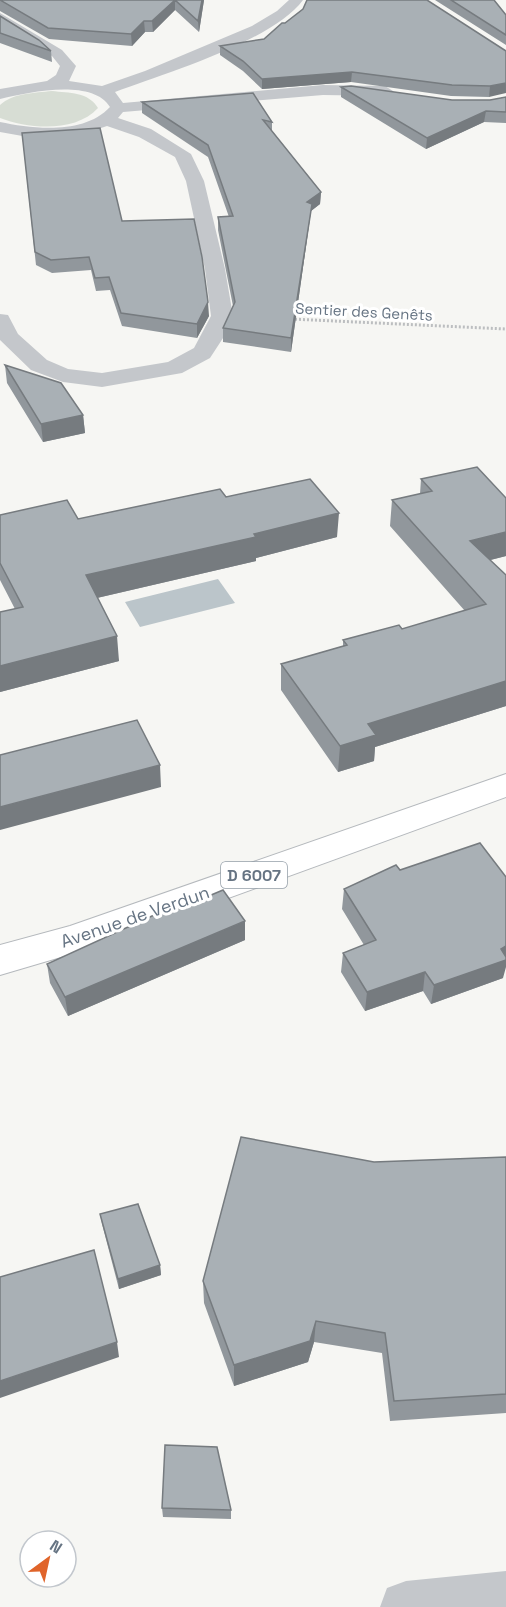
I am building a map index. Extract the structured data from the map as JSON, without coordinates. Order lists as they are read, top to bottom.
{
  "streets": {
    "main road": ["D 6007", "Avenue de Verdun"],
    "path": ["Sentier des Genêts"]
  },
  "north": "top right"
}
